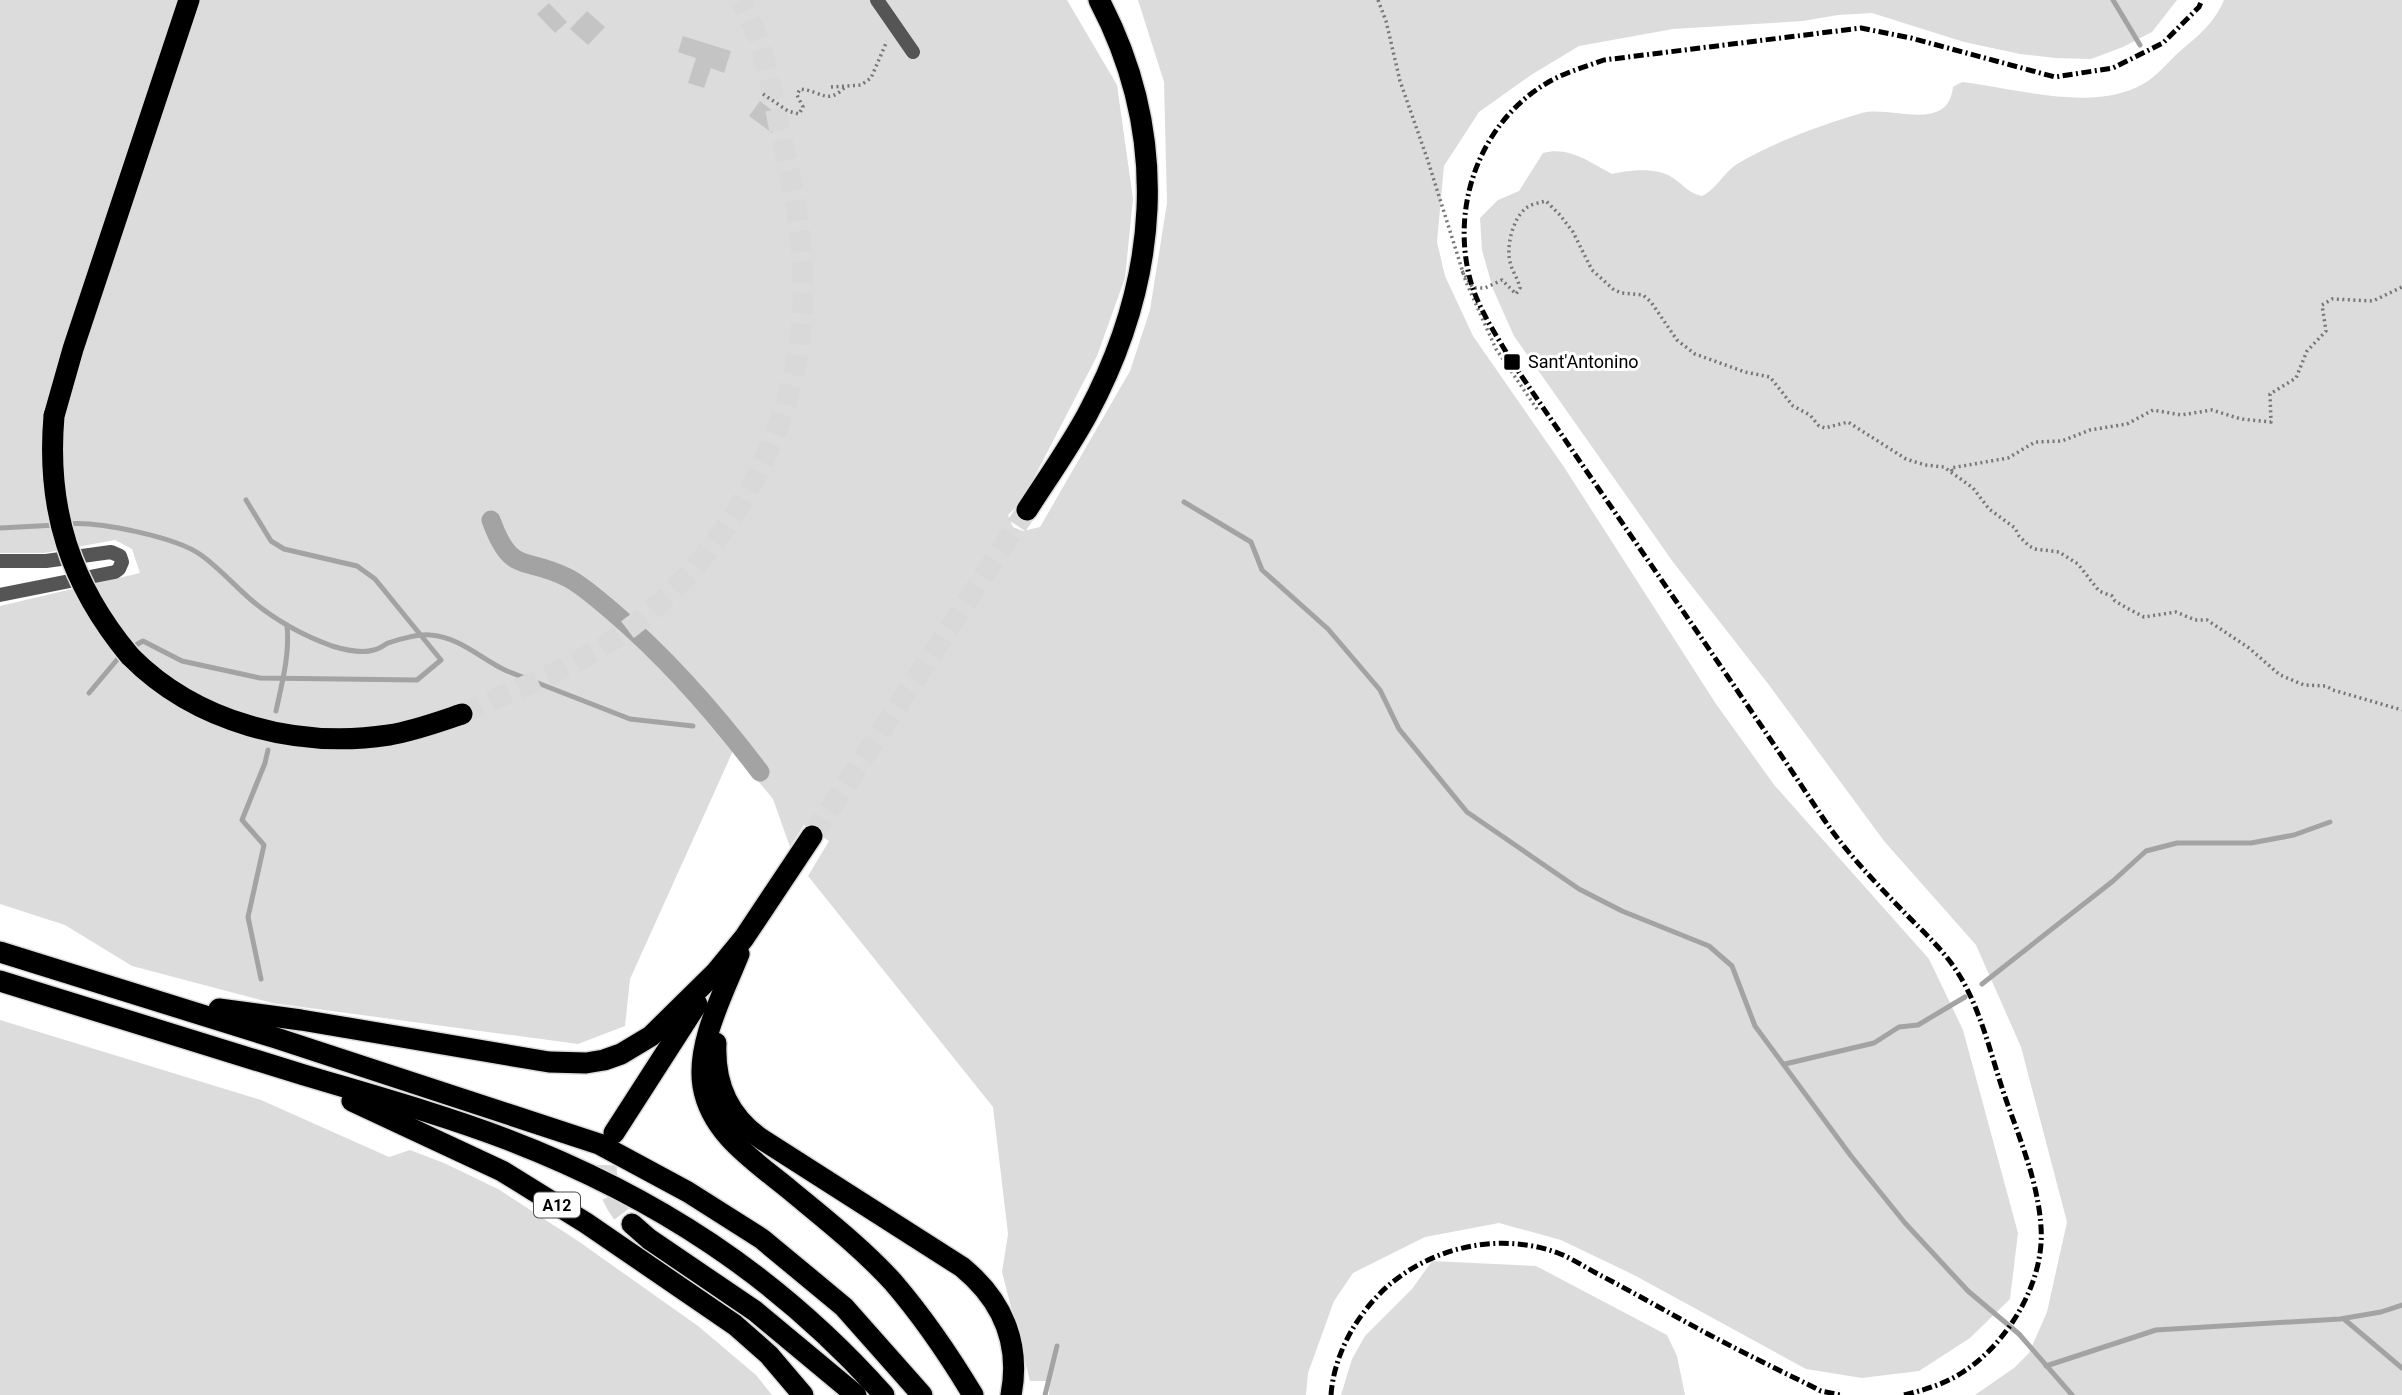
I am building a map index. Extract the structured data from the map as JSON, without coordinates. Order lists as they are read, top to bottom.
{
  "streets": {
    "highway": ["A12"]
  },
  "places": {
    "transit": ["Sant'Antonino"]
  }
}
